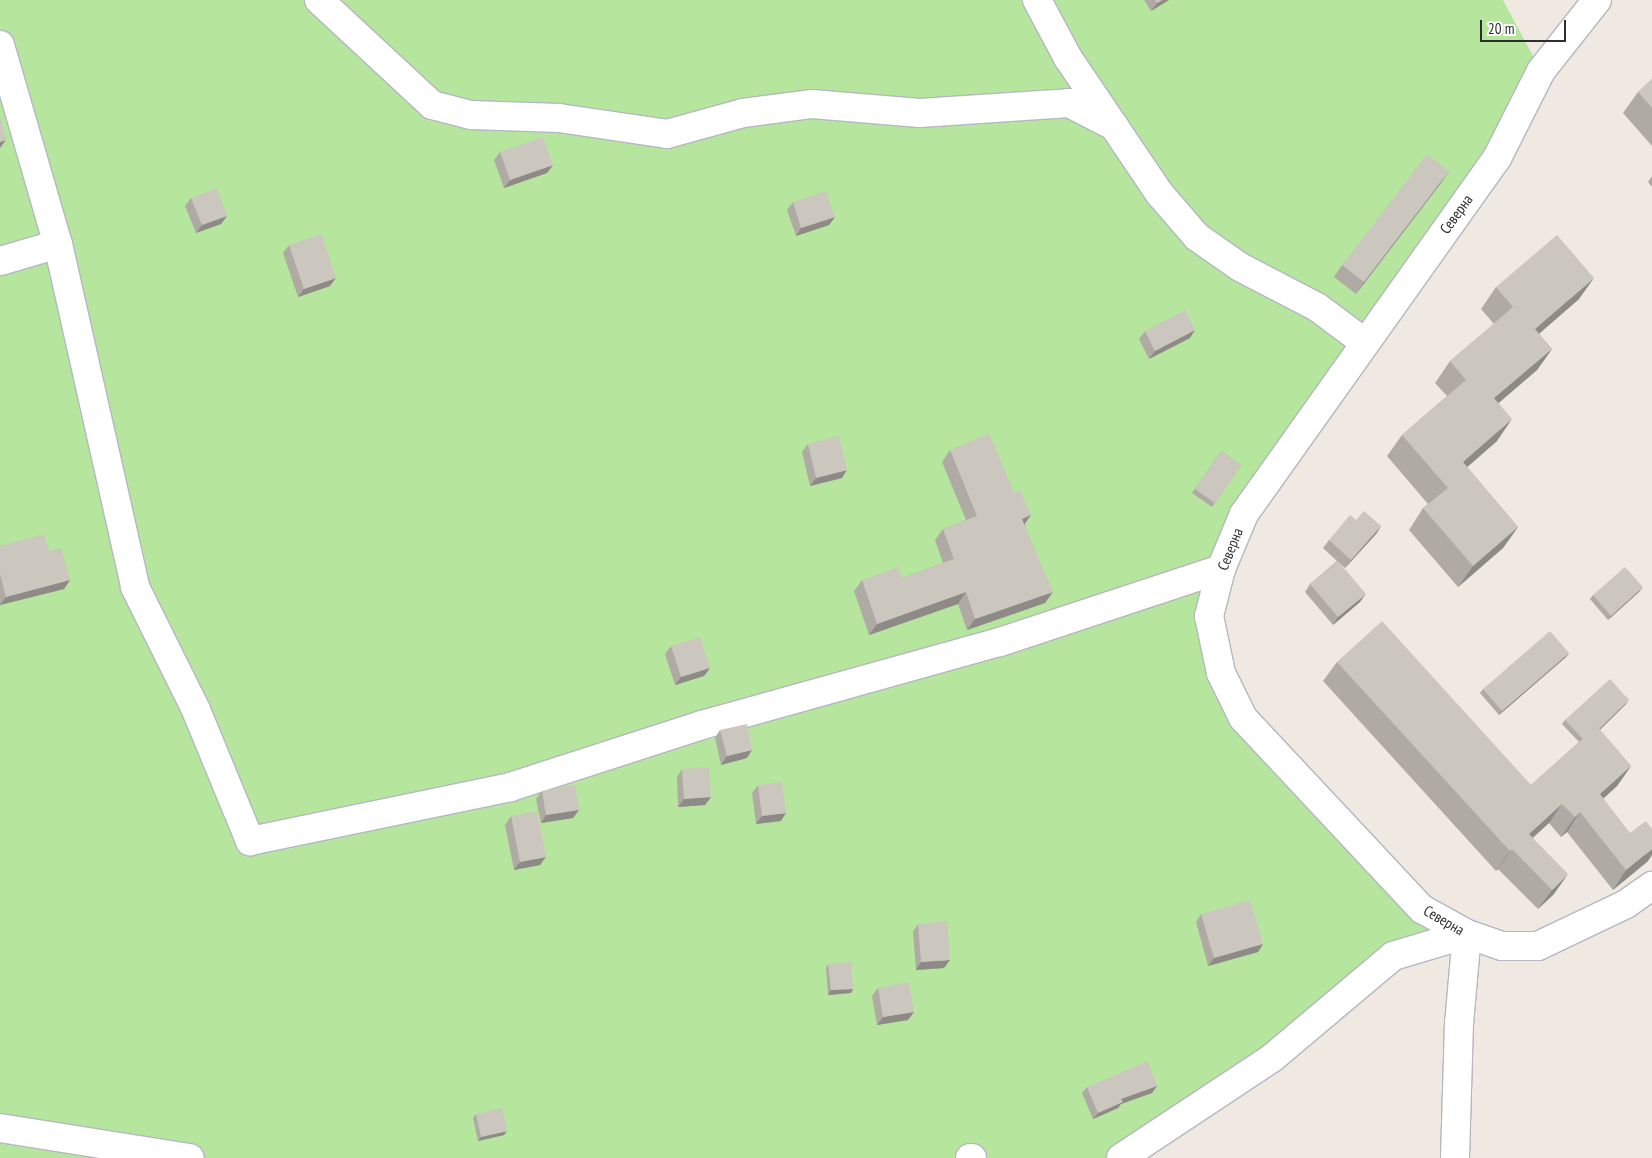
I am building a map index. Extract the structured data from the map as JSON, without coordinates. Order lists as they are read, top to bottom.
{
  "streets": {
    "street": ["Северна"]
  },
  "scale_bar": "20 m"
}
